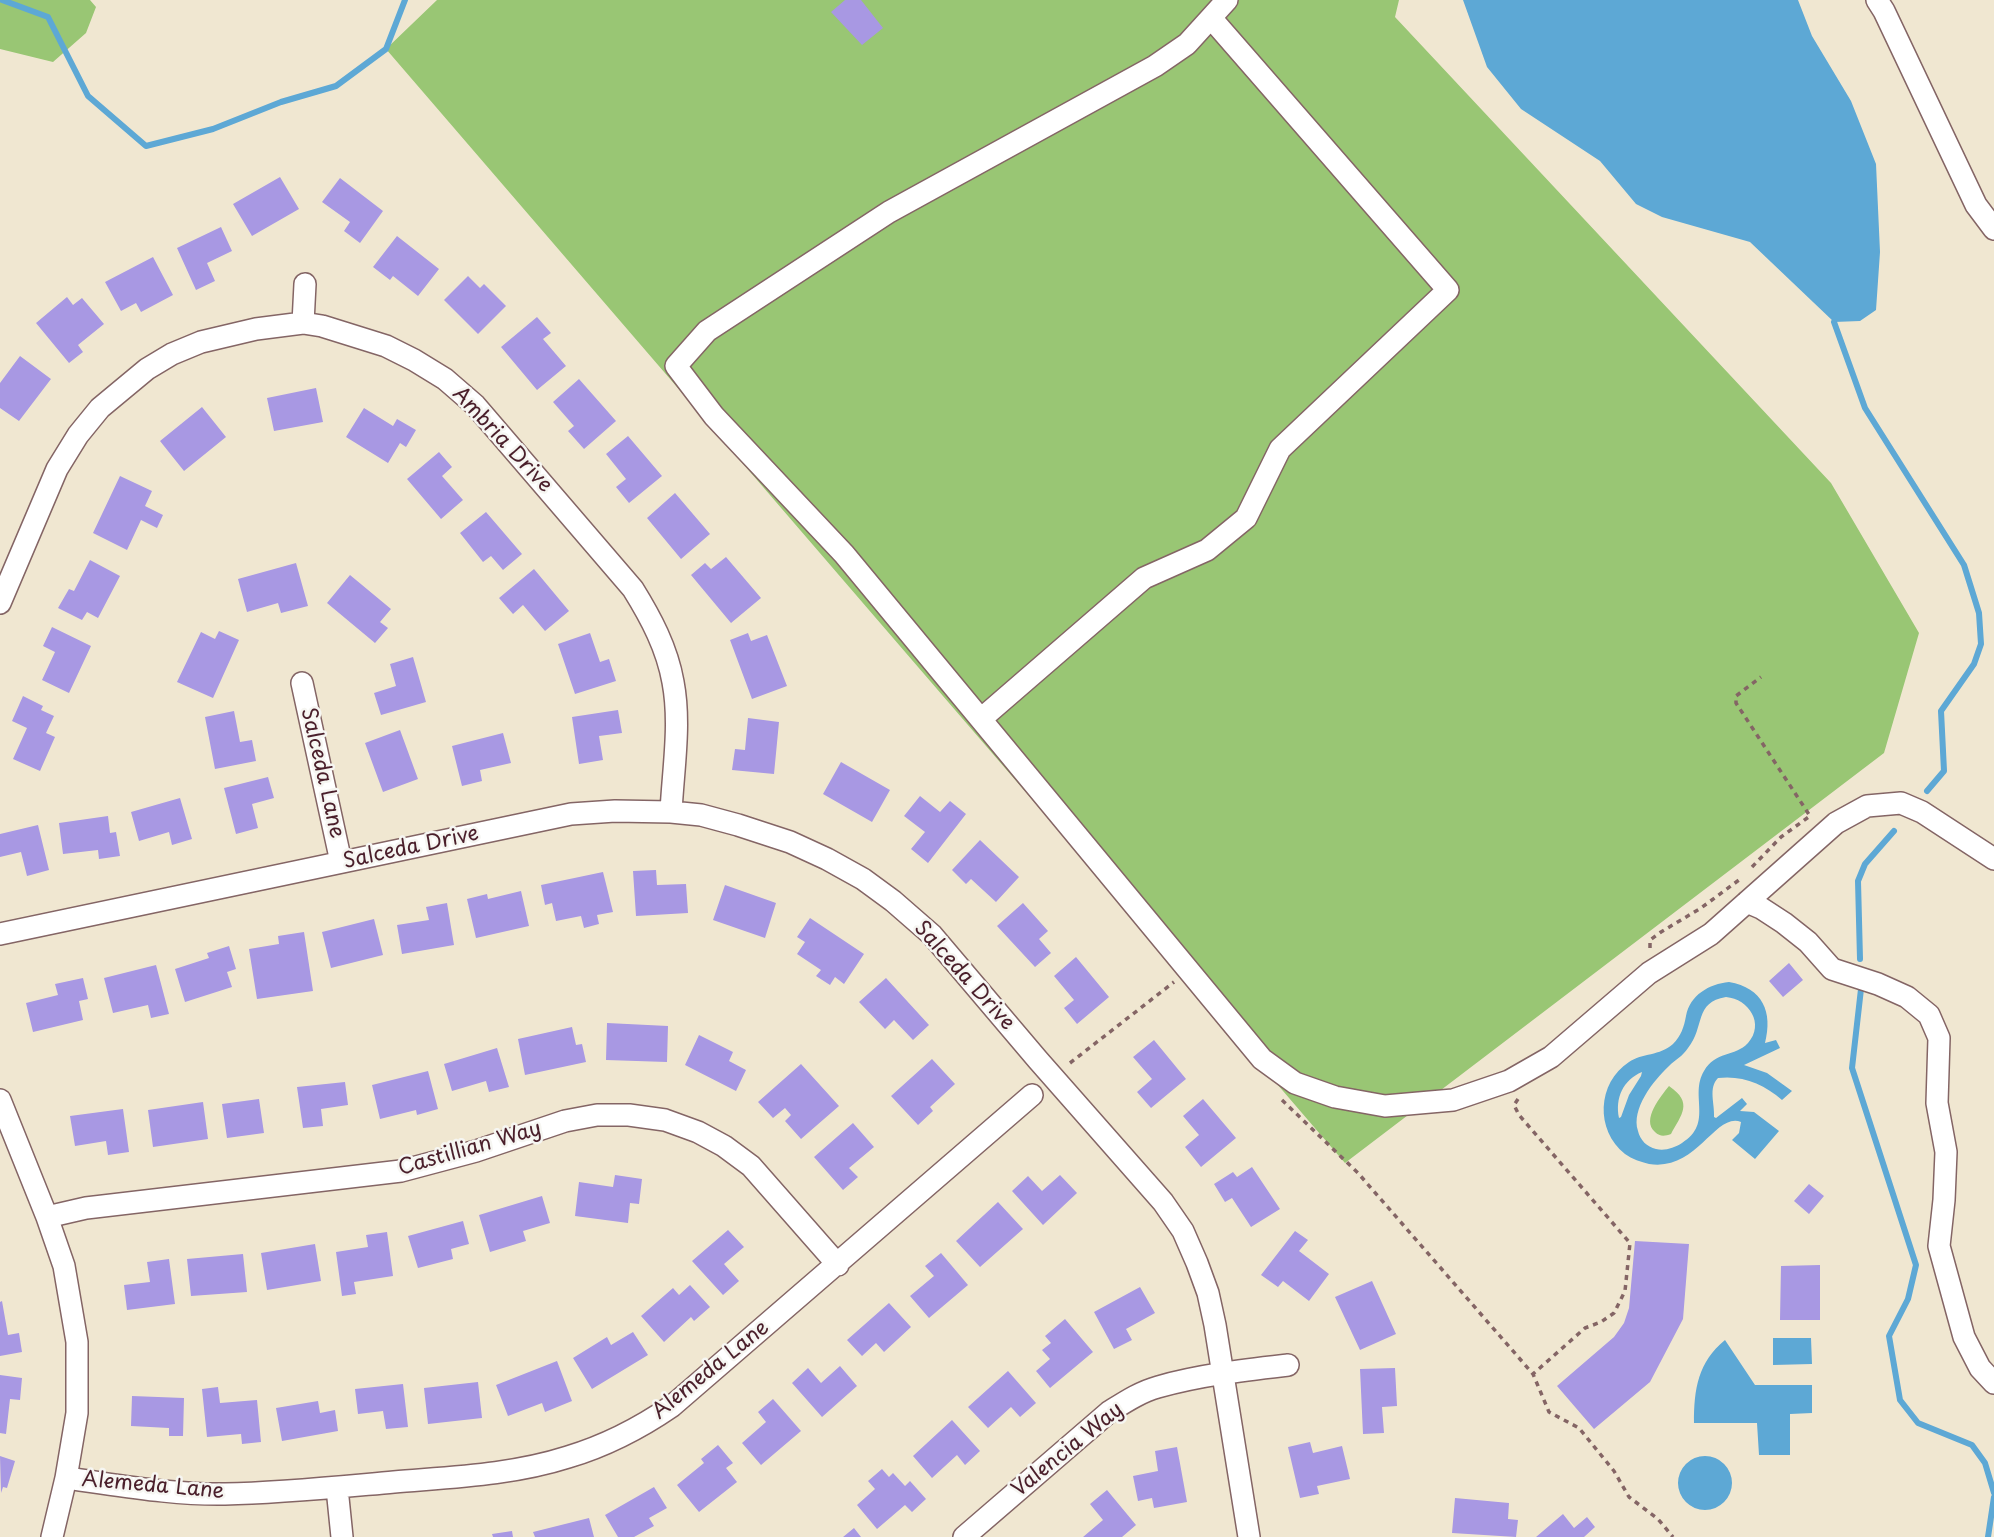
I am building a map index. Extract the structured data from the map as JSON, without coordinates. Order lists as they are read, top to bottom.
{
  "streets": {
    "street": [
      "Ambria Drive",
      "Salceda Lane",
      "Salceda Drive",
      "Castillian Way",
      "Alemeda Lane",
      "Valencia Way"
    ]
  },
  "crossings": [
    ["Ambria Drive", "Salceda Drive"],
    ["Salceda Lane", "Salceda Drive"],
    ["Salceda Drive", "Valencia Way"],
    ["Castillian Way", "Alemeda Lane"]
  ]
}
